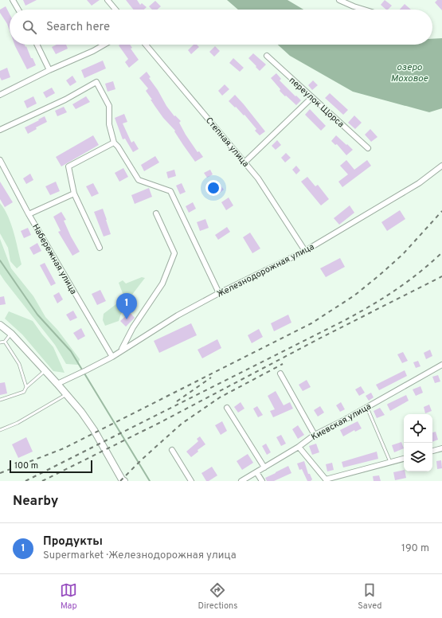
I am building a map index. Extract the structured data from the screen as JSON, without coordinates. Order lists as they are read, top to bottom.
{
  "streets": {
    "street": [
      "переулок Щорса",
      "Степная улица",
      "Набережная улица",
      "Железнодорожная улица",
      "Киевская улица"
    ]
  },
  "crossings": [
    ["Степная улица", "Железнодорожная улица"],
    ["Набережная улица", "Железнодорожная улица"]
  ],
  "water": ["озеро Моховое"],
  "scale_bar": "100 m",
  "page": {
    "search": "Search here",
    "pins": "1",
    "scale": "100 m",
    "heading": "Nearby",
    "list": [
      {
        "mark": "1",
        "name": "Продукты",
        "note": "Supermarket · Железнодорожная улица",
        "value": "190 m"
      }
    ],
    "nav": ["Map", "Directions", "Saved"]
  }
}
